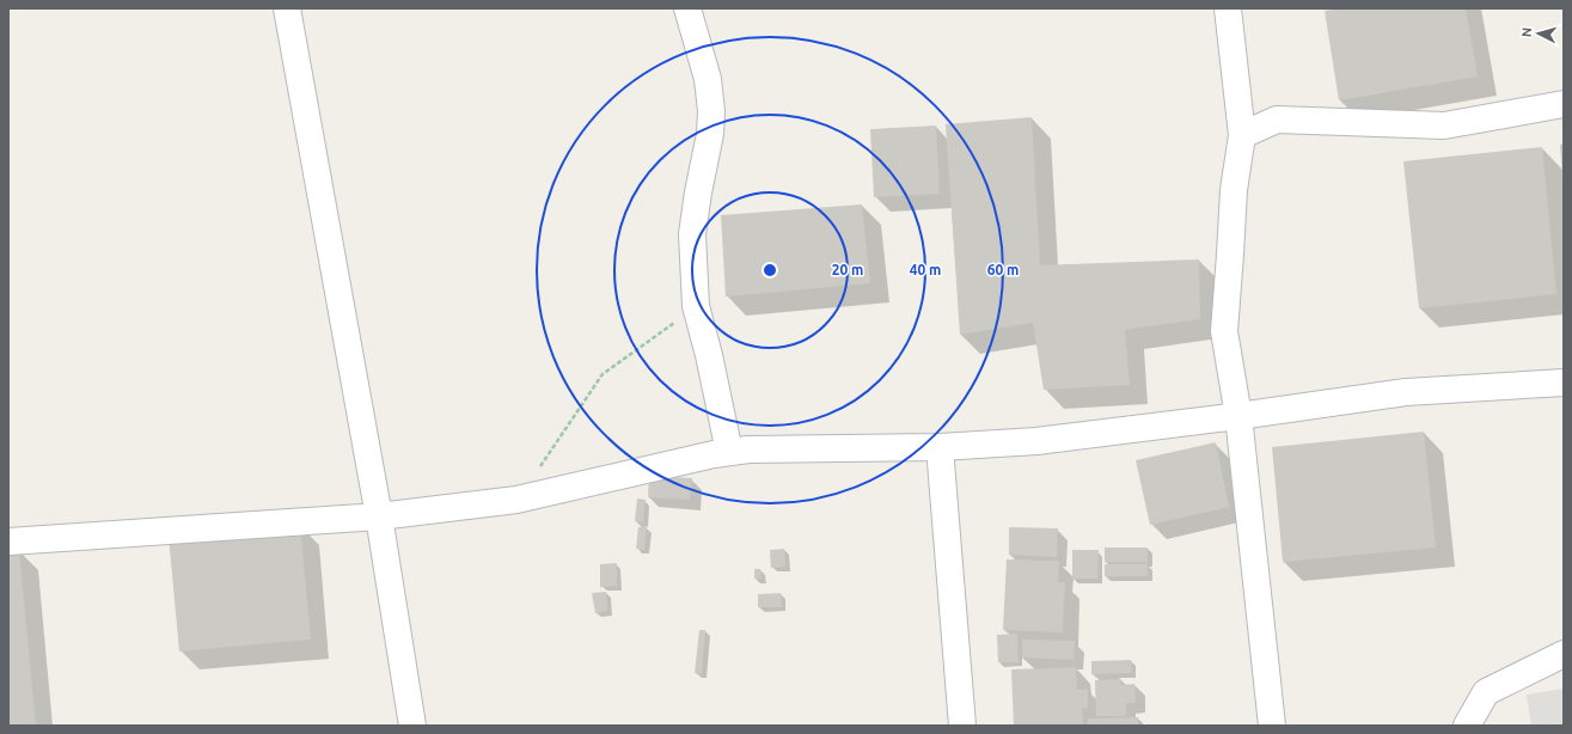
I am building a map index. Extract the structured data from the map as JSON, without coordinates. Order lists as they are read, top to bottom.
{
  "north": "left",
  "rings": ["20 m", "40 m", "60 m"]
}
